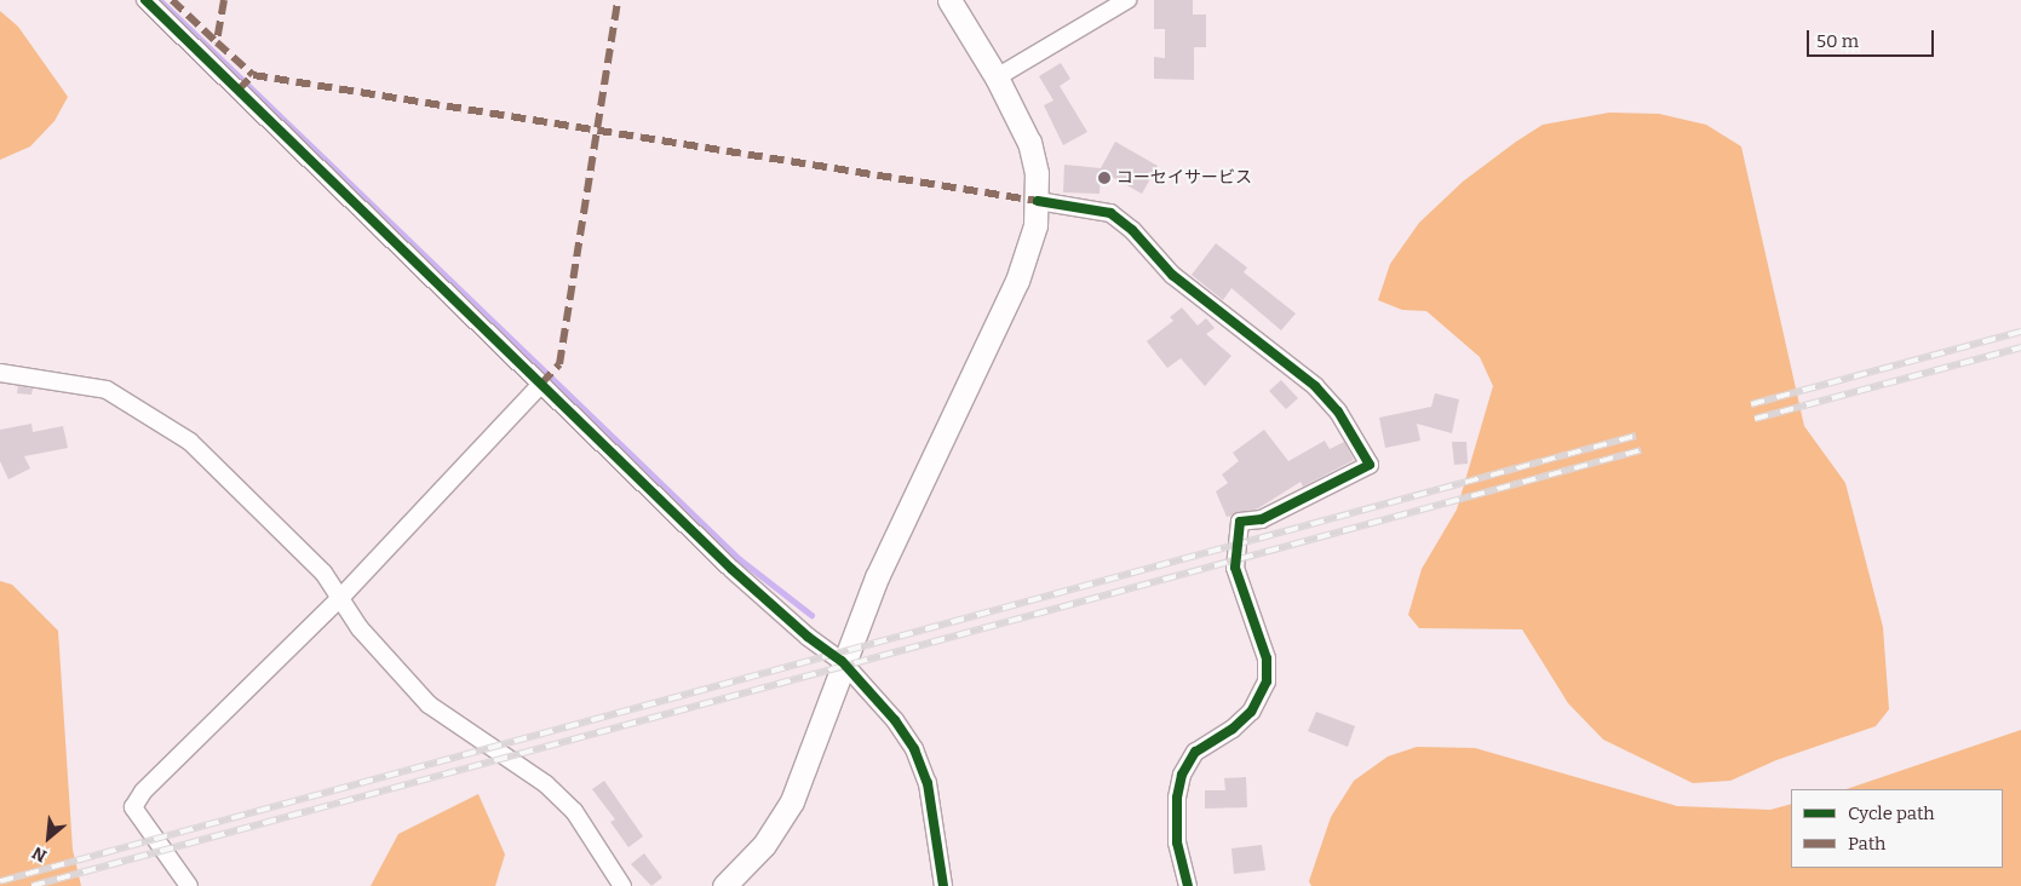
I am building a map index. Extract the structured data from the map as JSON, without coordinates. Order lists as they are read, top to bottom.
{
  "places": ["コーセイサービス"],
  "legend": ["Cycle path", "Path"],
  "scale_bar": "50 m",
  "north": "bottom left"
}
